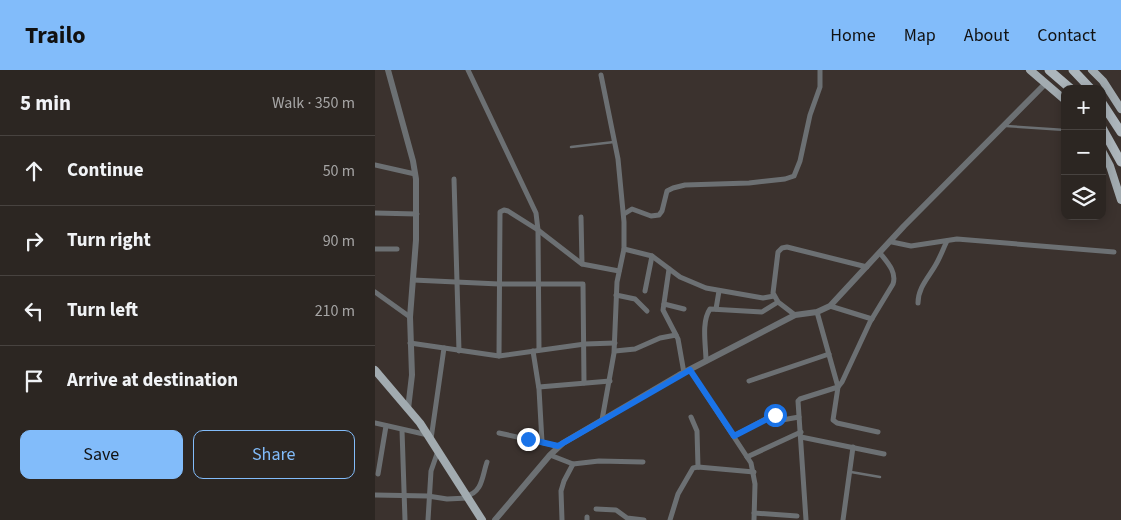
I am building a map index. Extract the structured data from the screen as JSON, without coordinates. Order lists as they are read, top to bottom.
{
  "page": {
    "header": "Trailo",
    "nav": [
      "Home",
      "Map",
      "About",
      "Contact"
    ],
    "heading": ["5 min", "Walk · 350 m"],
    "map_buttons": ["+", "−"],
    "list": [
      ["Continue", "50 m"],
      ["Turn right", "90 m"],
      ["Turn left", "210 m"],
      "Arrive at destination"
    ],
    "buttons": ["Save", "Share"]
  }
}
